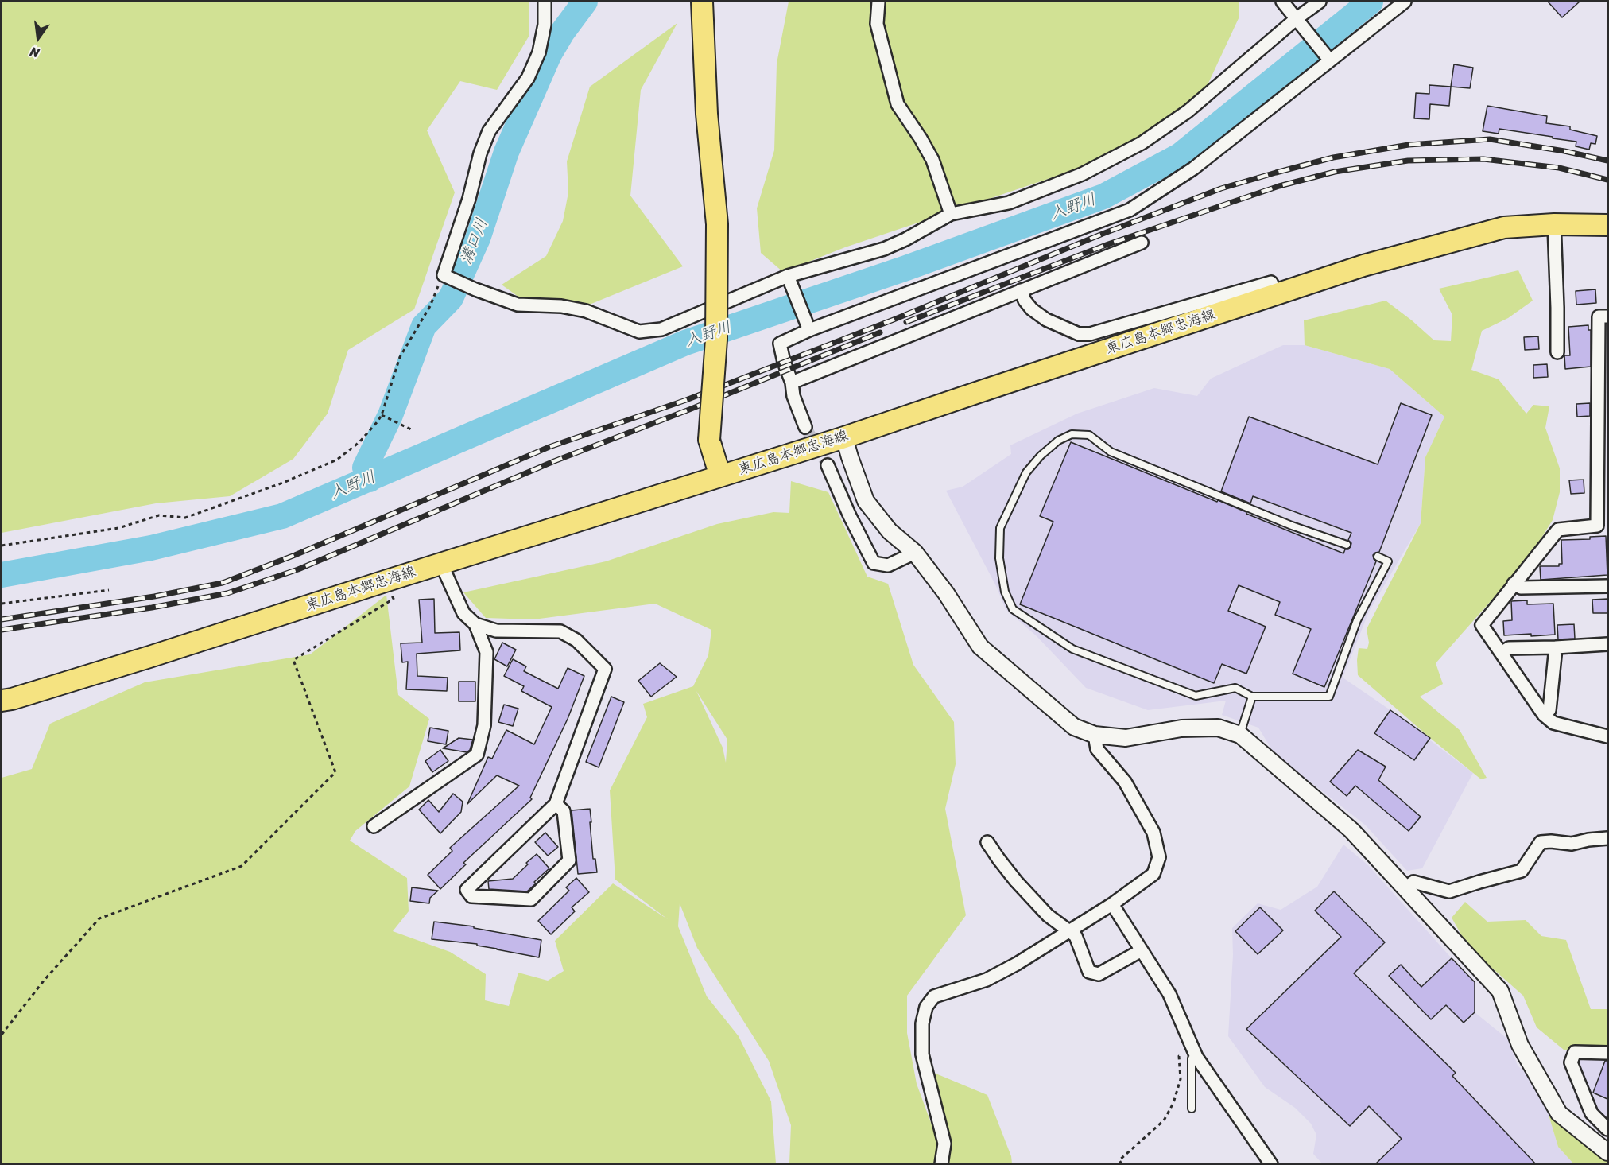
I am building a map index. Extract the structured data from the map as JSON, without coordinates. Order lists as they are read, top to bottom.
{
  "streets": {
    "main road": ["東広島本郷忠海線"]
  },
  "water": ["入野川", "溝口川"],
  "north": "bottom"
}
